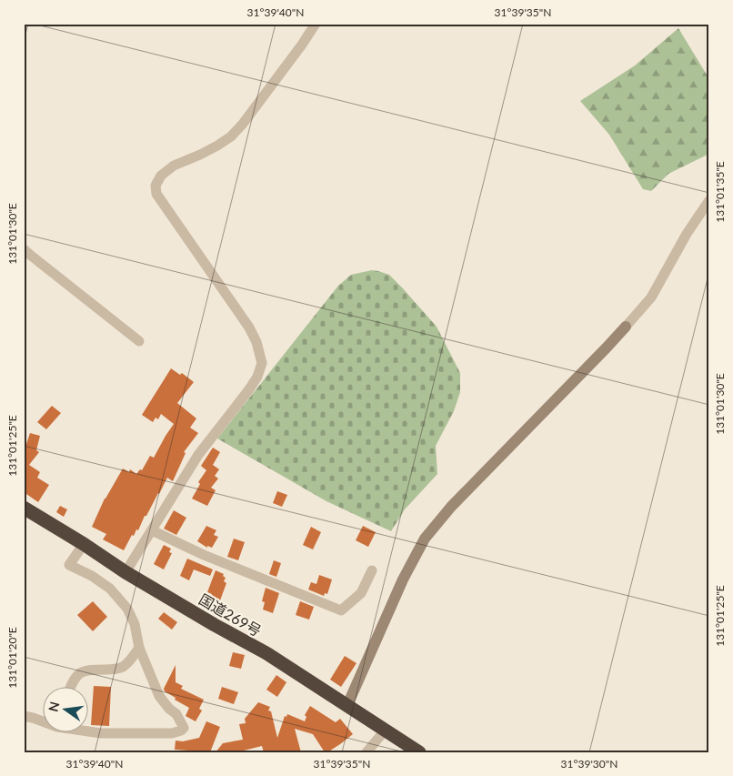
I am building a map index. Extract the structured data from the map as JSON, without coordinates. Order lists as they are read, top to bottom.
{
  "streets": {
    "highway": ["国道269号"]
  },
  "north": "left",
  "coordinates": [
    "31°39'40\"N",
    "31°39'35\"N",
    "131°01'35\"E",
    "131°01'30\"E",
    "131°01'25\"E",
    "131°01'20\"E",
    "31°39'30\"N"
  ]
}
